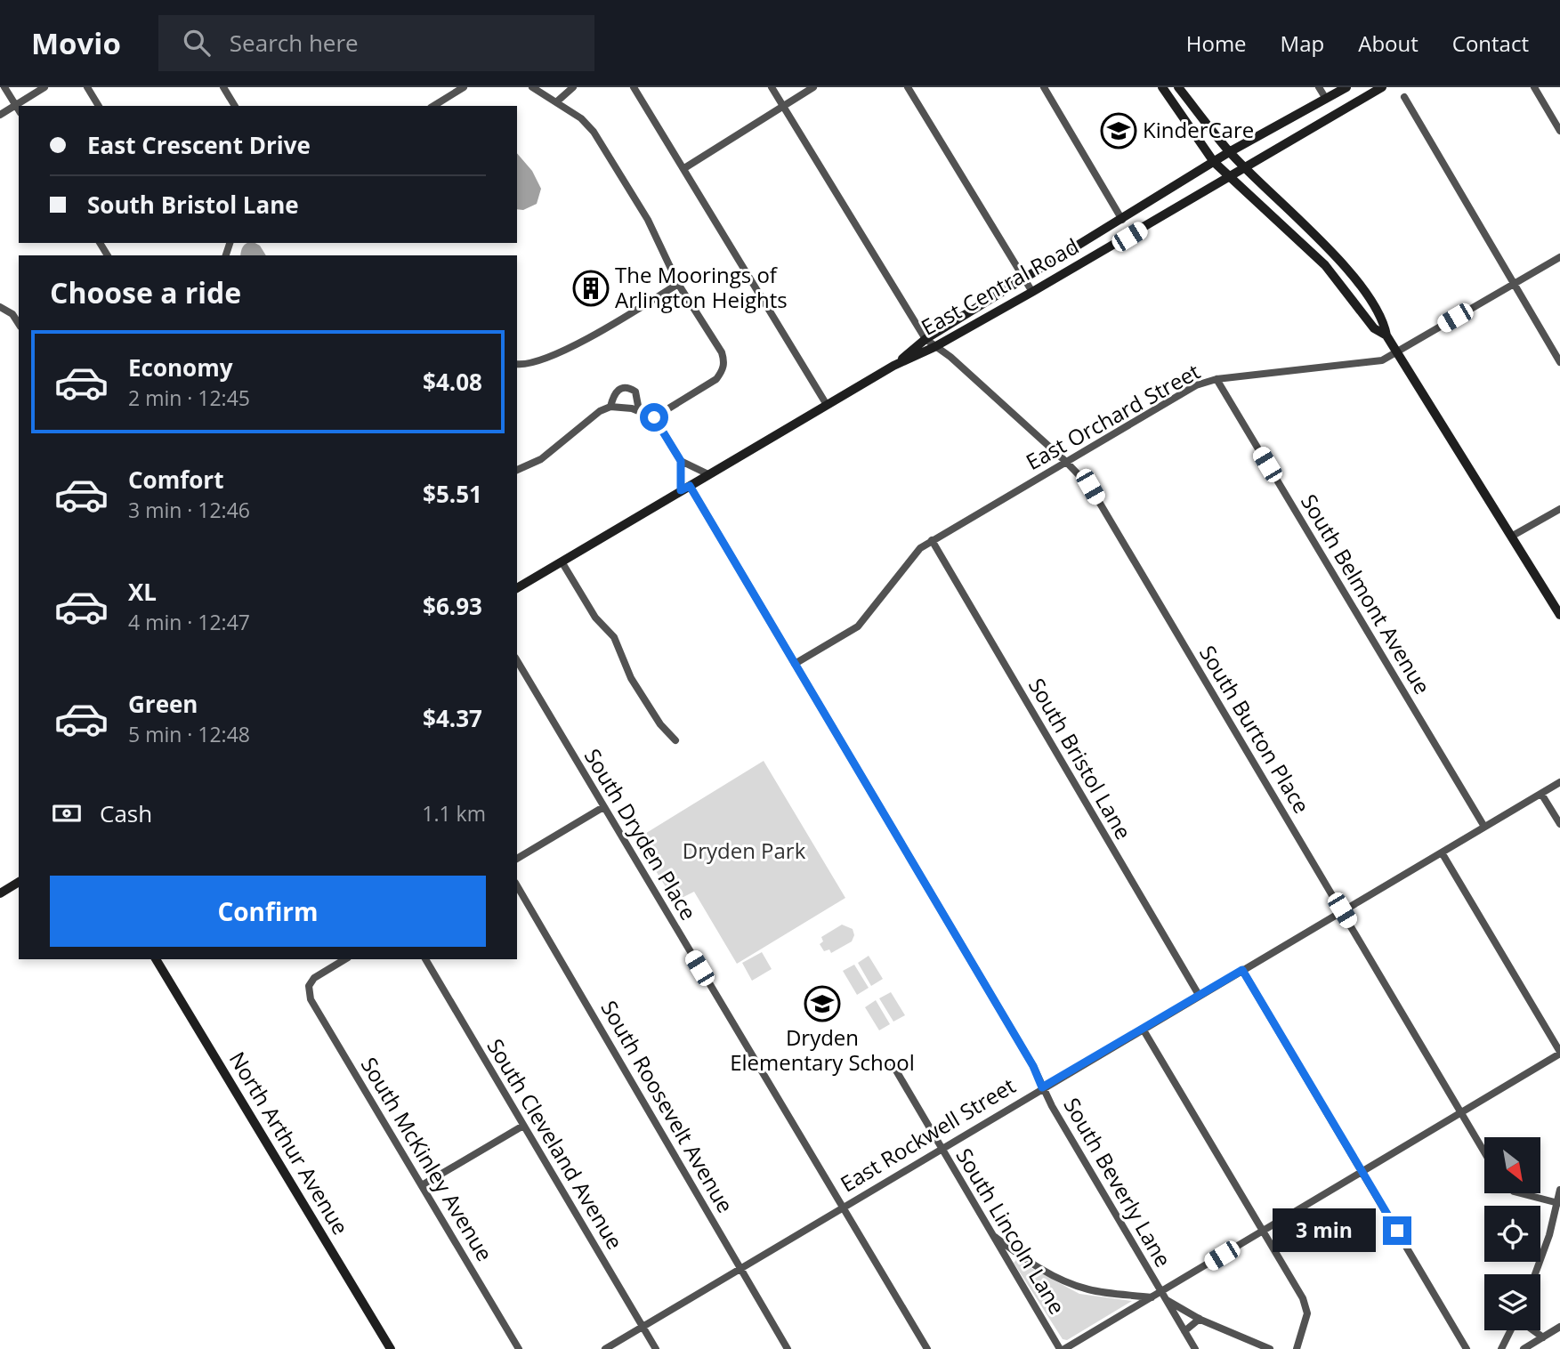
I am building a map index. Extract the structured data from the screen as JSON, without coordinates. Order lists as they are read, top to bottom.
{
  "streets": {
    "main road": ["East Central Road", "North Arthur Avenue"],
    "street": [
      "East Orchard Street",
      "South Belmont Avenue",
      "South Burton Place",
      "South Bristol Lane",
      "South Dryden Place",
      "South Roosevelt Avenue",
      "East Rockwell Street",
      "South Cleveland Avenue",
      "South McKinley Avenue",
      "South Beverly Lane",
      "South Lincoln Lane"
    ]
  },
  "crossings": [
    ["East Central Road", "South Burton Place"],
    ["East Central Road", "South Beverly Lane"],
    ["East Orchard Street", "South Belmont Avenue"],
    ["East Orchard Street", "South Burton Place"],
    ["East Orchard Street", "South Bristol Lane"],
    ["East Orchard Street", "South Beverly Lane"],
    ["South Belmont Avenue", "East Rockwell Street"],
    ["South Burton Place", "East Rockwell Street"],
    ["South Bristol Lane", "East Rockwell Street"],
    ["South Dryden Place", "East Rockwell Street"],
    ["South Roosevelt Avenue", "East Rockwell Street"],
    ["East Rockwell Street", "South Cleveland Avenue"],
    ["East Rockwell Street", "South Beverly Lane"],
    ["East Rockwell Street", "South Lincoln Lane"]
  ],
  "parks": ["Dryden Park"],
  "places": {
    "school or university": ["KinderCare", "Dryden Elementary School"],
    "building": ["The Moorings of Arlington Heights"]
  },
  "north": "bottom right",
  "page": {
    "header": "Movio",
    "search": "Search here",
    "nav": [
      "Home",
      "Map",
      "About",
      "Contact"
    ],
    "banner": ["East Crescent Drive", "South Bristol Lane"],
    "heading": "Choose a ride",
    "list": [
      {
        "name": "Economy",
        "note": "2 min · 12:45",
        "value": "$4.08"
      },
      {
        "name": "Comfort",
        "note": "3 min · 12:46",
        "value": "$5.51"
      },
      {
        "name": "XL",
        "note": "4 min · 12:47",
        "value": "$6.93"
      },
      {
        "name": "Green",
        "note": "5 min · 12:48",
        "value": "$4.37"
      }
    ],
    "pay": ["Cash", "1.1 km"],
    "buttons": "Confirm",
    "bubble": "3 min"
  }
}
